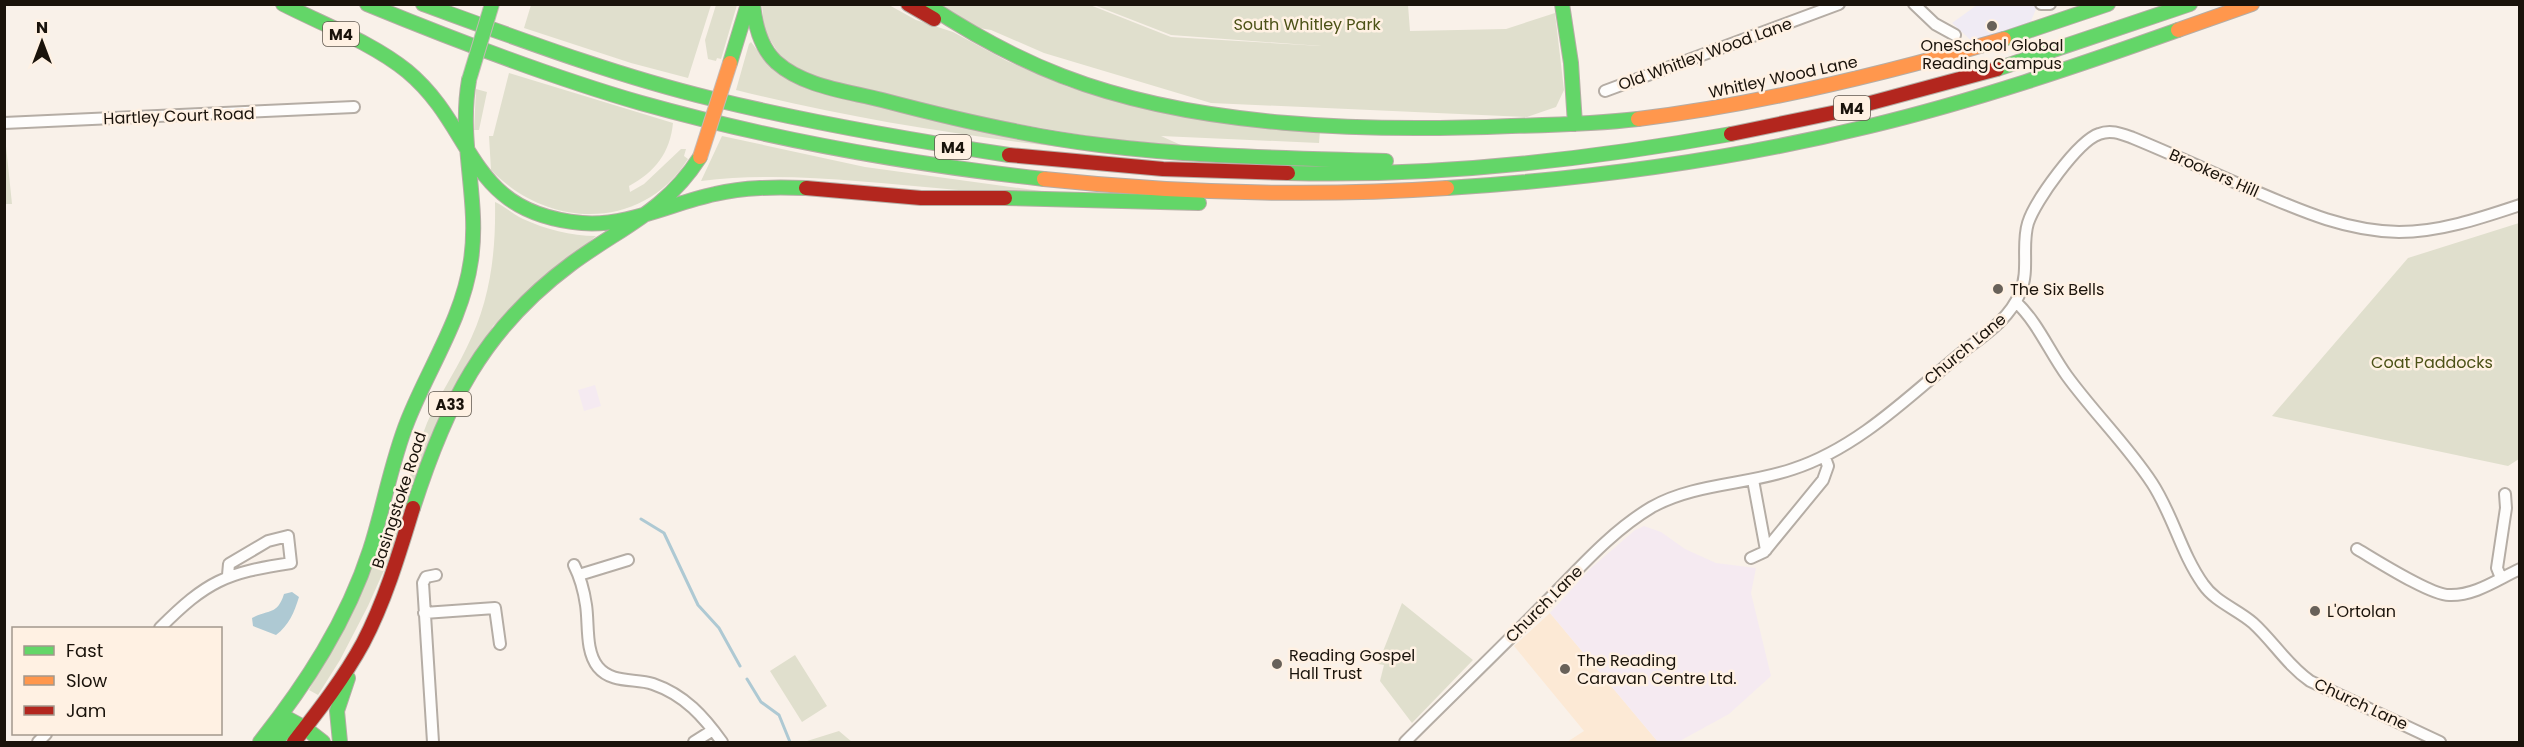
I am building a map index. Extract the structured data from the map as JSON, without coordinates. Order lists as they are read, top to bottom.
{
  "streets": {
    "main road": [
      "M4",
      "Whitley Wood Lane",
      "A33",
      "Basingstoke Road"
    ],
    "street": [
      "Old Whitley Wood Lane",
      "Hartley Court Road",
      "Brookers Hill",
      "Church Lane"
    ]
  },
  "crossings": [
    ["M4", "Basingstoke Road"],
    ["Brookers Hill", "Church Lane"],
    ["A33", "Basingstoke Road"]
  ],
  "parks": ["South Whitley Park", "Coat Paddocks"],
  "places": [
    "OneSchool Global Reading Campus",
    "The Six Bells",
    "L'Ortolan",
    "Reading Gospel Hall Trust",
    "The Reading Caravan Centre Ltd."
  ],
  "legend": ["Fast", "Slow", "Jam"],
  "north": "top"
}
